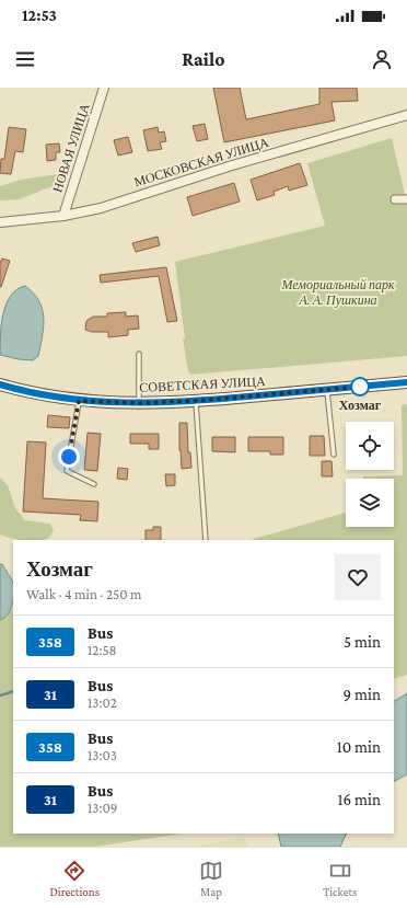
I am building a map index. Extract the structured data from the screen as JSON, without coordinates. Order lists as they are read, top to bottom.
{
  "streets": {
    "main road": ["СОВЕТСКАЯ УЛИЦА"],
    "street": ["НОВАЯ УЛИЦА", "МОСКОВСКАЯ УЛИЦА"]
  },
  "crossings": [
    ["НОВАЯ УЛИЦА", "МОСКОВСКАЯ УЛИЦА"]
  ],
  "parks": ["Мемориальный парк А. А. Пушкина"],
  "places": ["Хозмаг"],
  "lines": ["bus line 358"],
  "page": {
    "status": "12:53",
    "header": "Railo",
    "heading": ["Хозмаг", "Walk · 4 min · 250 m"],
    "list": [
      {
        "mark": "358",
        "name": "Bus",
        "note": "12:58",
        "value": "5 min"
      },
      {
        "mark": "31",
        "name": "Bus",
        "note": "13:02",
        "value": "9 min"
      },
      {
        "mark": "358",
        "name": "Bus",
        "note": "13:03",
        "value": "10 min"
      },
      {
        "mark": "31",
        "name": "Bus",
        "note": "13:09",
        "value": "16 min"
      }
    ],
    "tabs": ["Directions", "Map", "Tickets"]
  }
}
